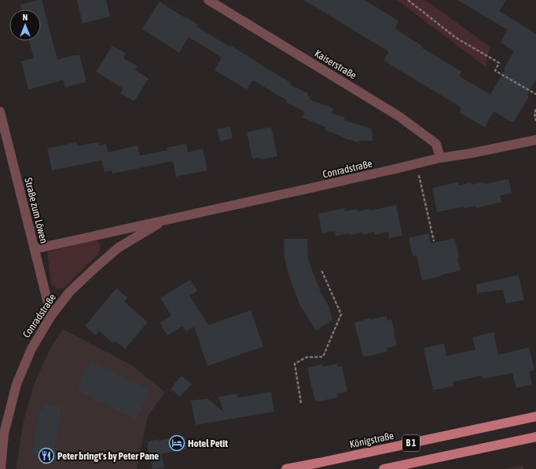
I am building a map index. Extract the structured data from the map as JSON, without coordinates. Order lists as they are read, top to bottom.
{
  "streets": {
    "main road": ["Königstraße", "B 1"],
    "street": ["Kaiserstraße", "Conradstraße", "Straße zum Löwen"]
  },
  "crossings": [
    ["Kaiserstraße", "Conradstraße"],
    ["Conradstraße", "Straße zum Löwen"]
  ],
  "places": {
    "hotel": ["Hotel Petit"],
    "restaurant": ["Peter bringt's by Peter Pane"]
  },
  "north": "top"
}
